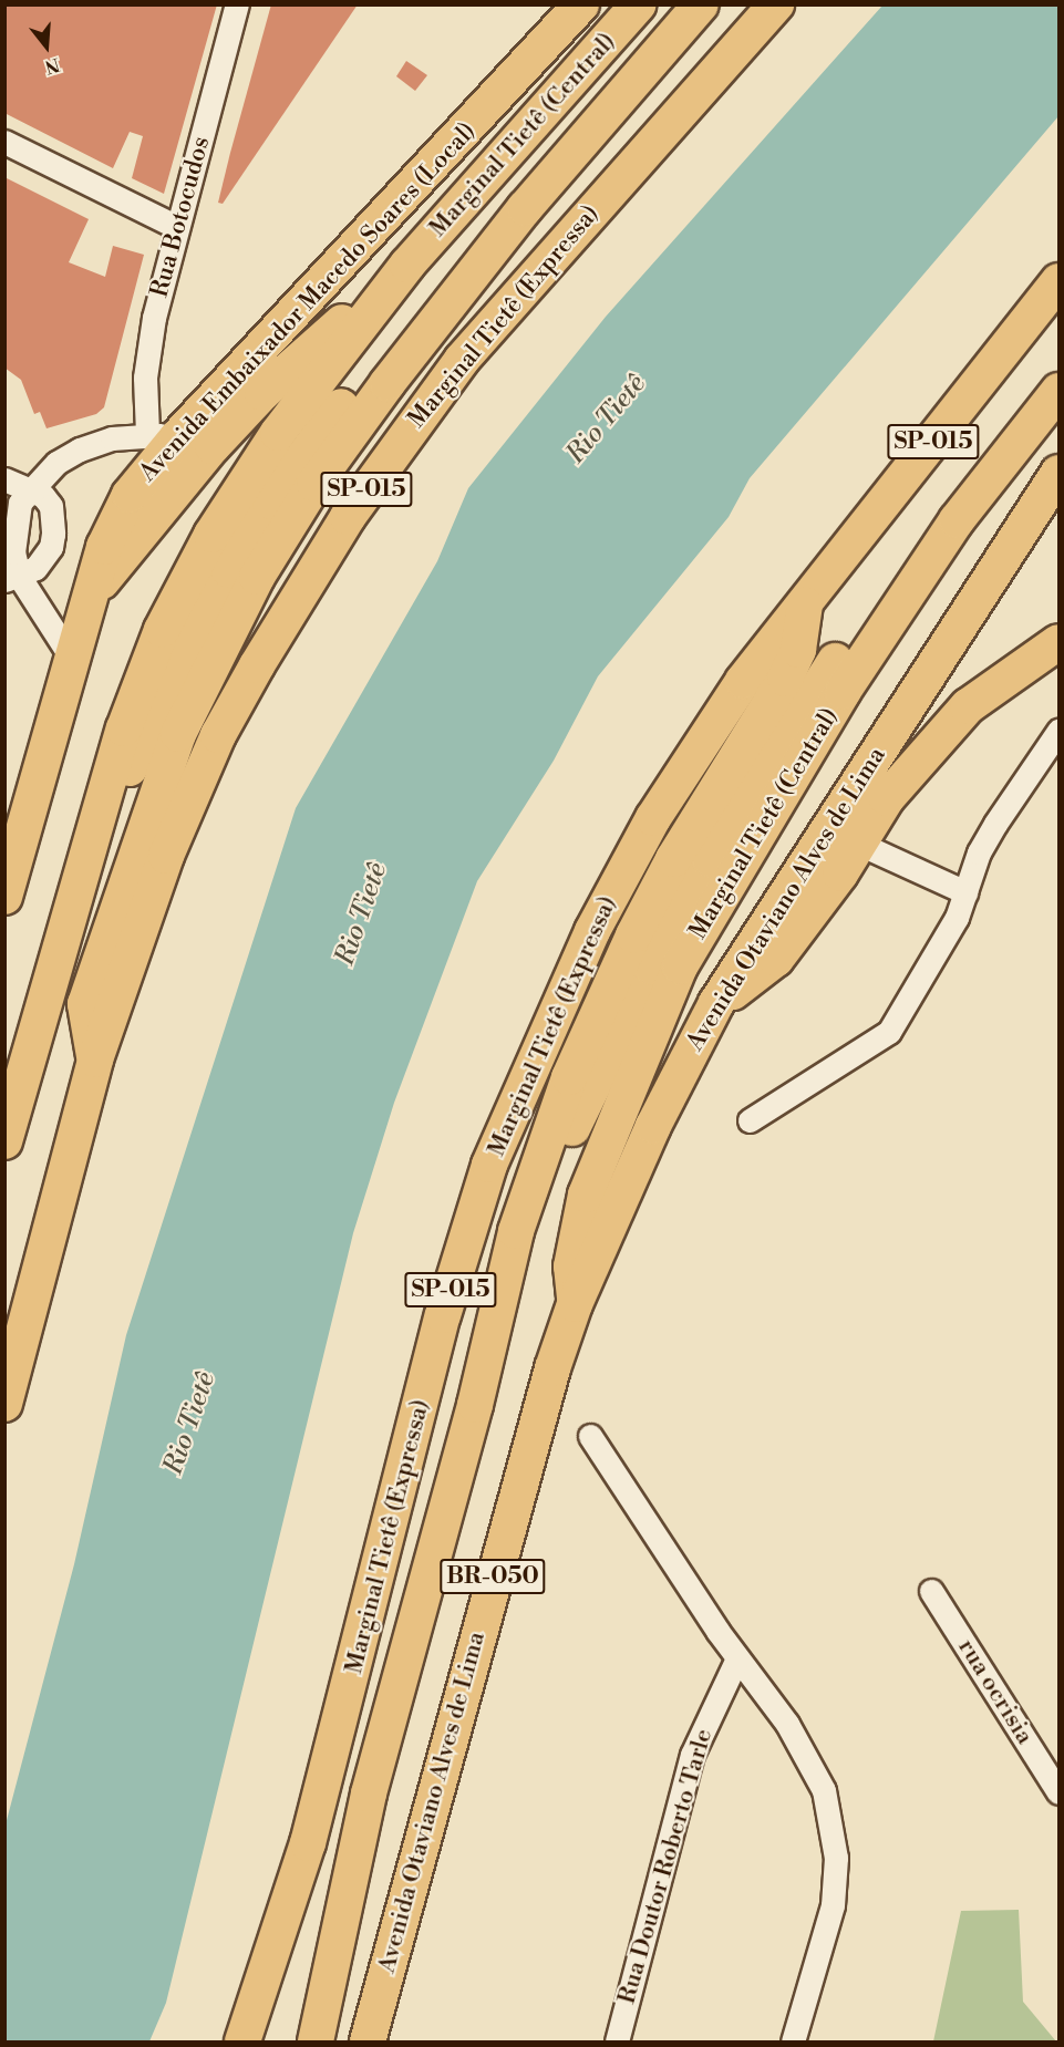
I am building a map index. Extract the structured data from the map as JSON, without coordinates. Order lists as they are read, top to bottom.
{
  "streets": {
    "highway": [
      "Marginal Tietê (Central)",
      "Avenida Embaixador Macedo Soares (Local)",
      "Marginal Tietê (Expressa)",
      "SP-015",
      "Avenida Otaviano Alves de Lima",
      "BR-050"
    ],
    "street": ["Rua Botocudos", "rua ocrisia", "Rua Doutor Roberto Tarle"]
  },
  "crossings": [
    ["Marginal Tietê (Central)", "Avenida Otaviano Alves de Lima"],
    ["Rua Botocudos", "Avenida Embaixador Macedo Soares (Local)"]
  ],
  "water": ["Rio Tietê"],
  "north": "bottom"
}
